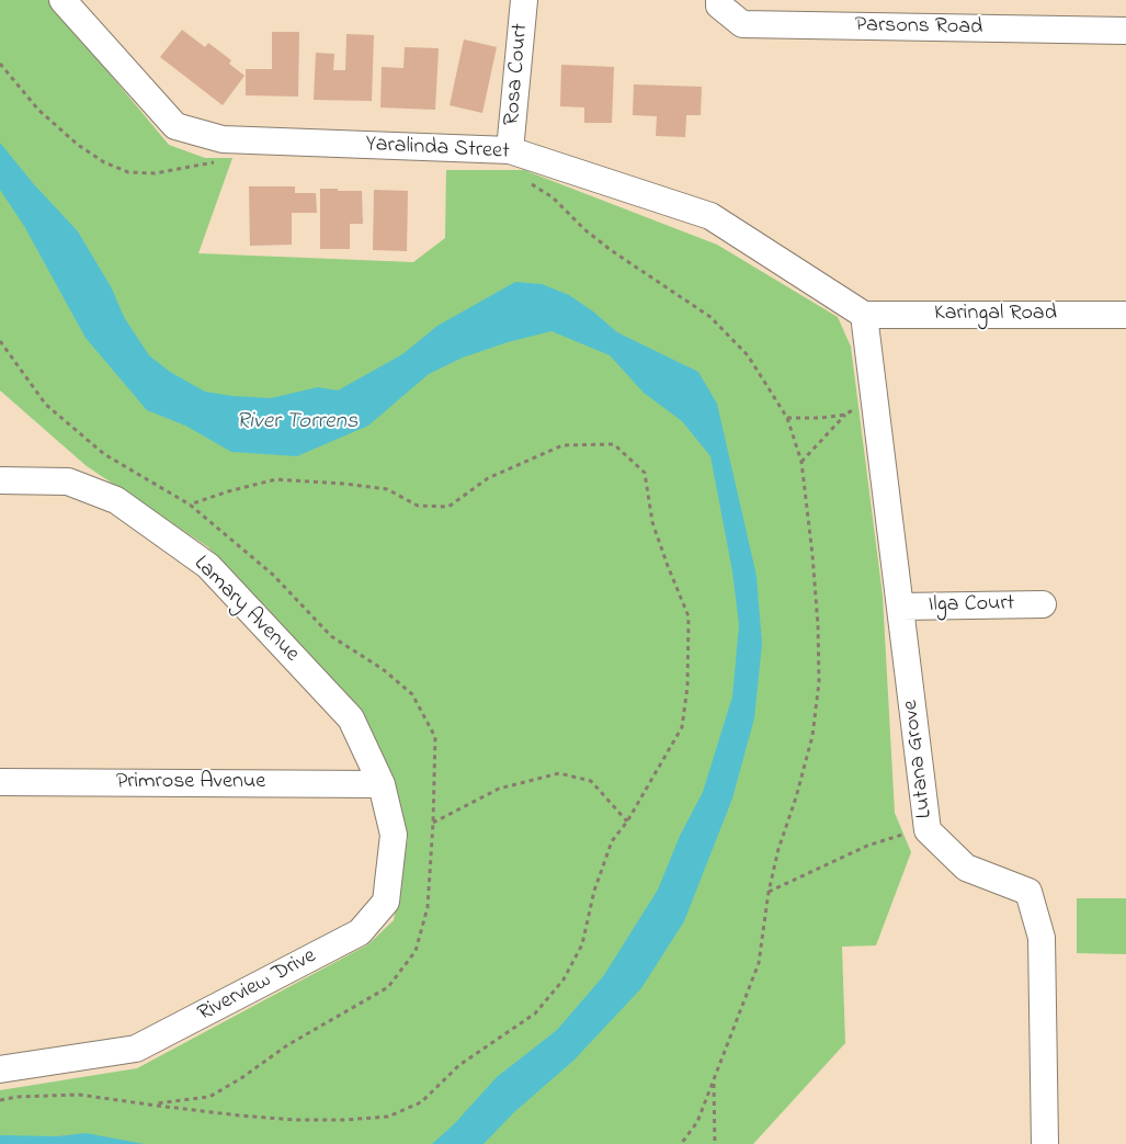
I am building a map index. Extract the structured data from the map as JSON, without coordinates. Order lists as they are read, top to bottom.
{
  "streets": {
    "street": [
      "Parsons Road",
      "Rosa Court",
      "Yaralinda Street",
      "Karingal Road",
      "Ilga Court",
      "Lamary Avenue",
      "Lutana Grove",
      "Primrose Avenue",
      "Riverview Drive"
    ]
  },
  "crossings": [
    ["Rosa Court", "Yaralinda Street"],
    ["Yaralinda Street", "Karingal Road"],
    ["Yaralinda Street", "Lutana Grove"],
    ["Karingal Road", "Lutana Grove"],
    ["Ilga Court", "Lutana Grove"],
    ["Lamary Avenue", "Primrose Avenue"],
    ["Lamary Avenue", "Riverview Drive"],
    ["Primrose Avenue", "Riverview Drive"]
  ],
  "water": ["River Torrens"]
}
